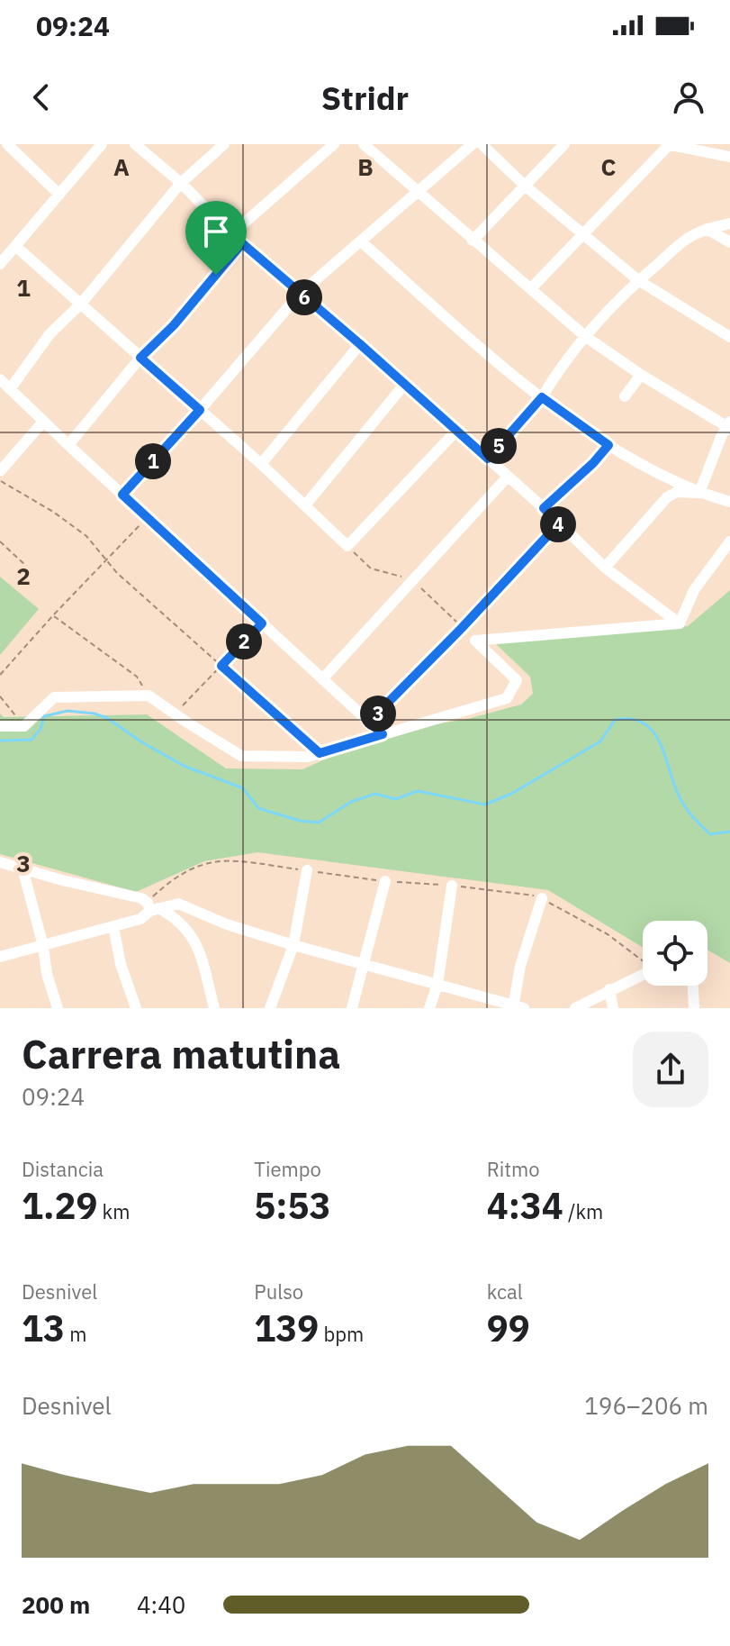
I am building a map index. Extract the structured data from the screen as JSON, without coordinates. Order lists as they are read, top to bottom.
{
  "page": {
    "status": "09:24",
    "header": "Stridr",
    "pins": [
      "6",
      "5",
      "1",
      "4",
      "2",
      "3"
    ],
    "heading": ["Carrera matutina", "09:24"],
    "stats": [
      ["Distancia", "1.29 km"],
      ["Tiempo", "5:53"],
      ["Ritmo", "4:34 /km"],
      ["Desnivel", "13 m"],
      ["Pulso", "139 bpm"],
      ["kcal", "99"]
    ],
    "chart": ["Desnivel", "196–206 m"],
    "list": [
      {
        "name": "200 m",
        "note": "4:40"
      }
    ]
  },
  "grid": {
    "columns": ["A", "B", "C"],
    "rows": ["1", "2", "3"]
  }
}
